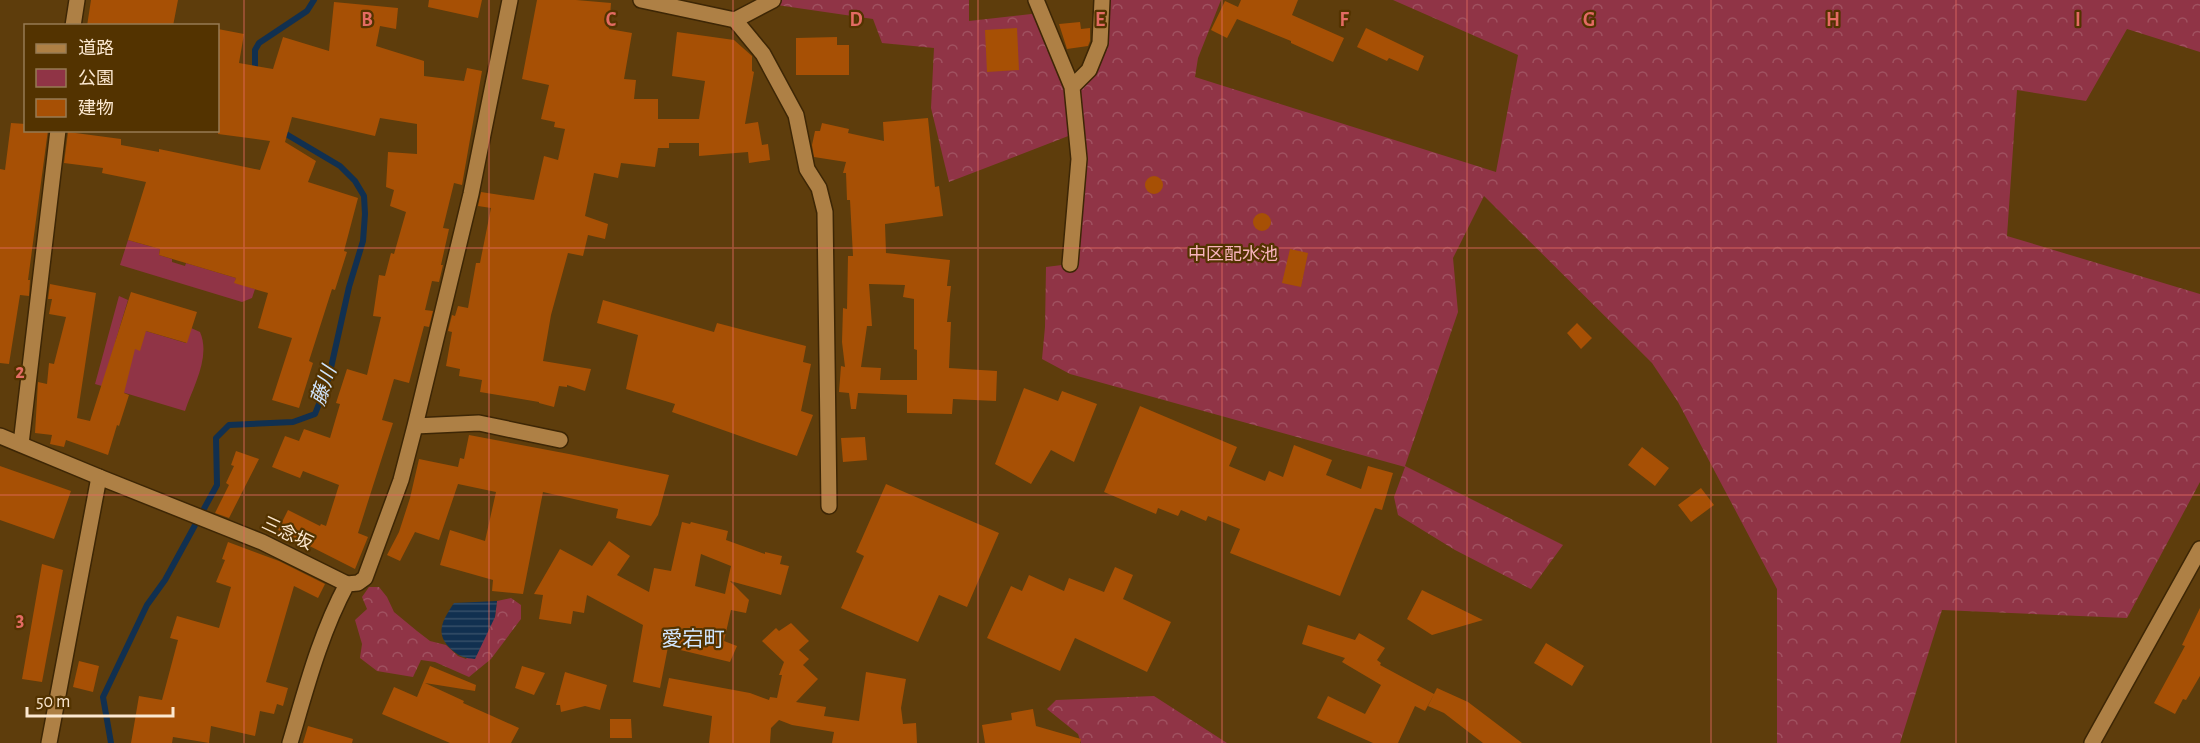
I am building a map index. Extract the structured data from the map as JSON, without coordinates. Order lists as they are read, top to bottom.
{
  "streets": {
    "street": ["三念坂"]
  },
  "districts": ["愛宕町"],
  "water": ["藤川"],
  "parks": ["中区配水池"],
  "legend": ["道路", "公園", "建物"],
  "scale_bar": "50 m",
  "grid": {
    "columns": [
      "B",
      "C",
      "D",
      "E",
      "F",
      "G",
      "H",
      "I"
    ],
    "rows": ["2", "3"]
  }
}
